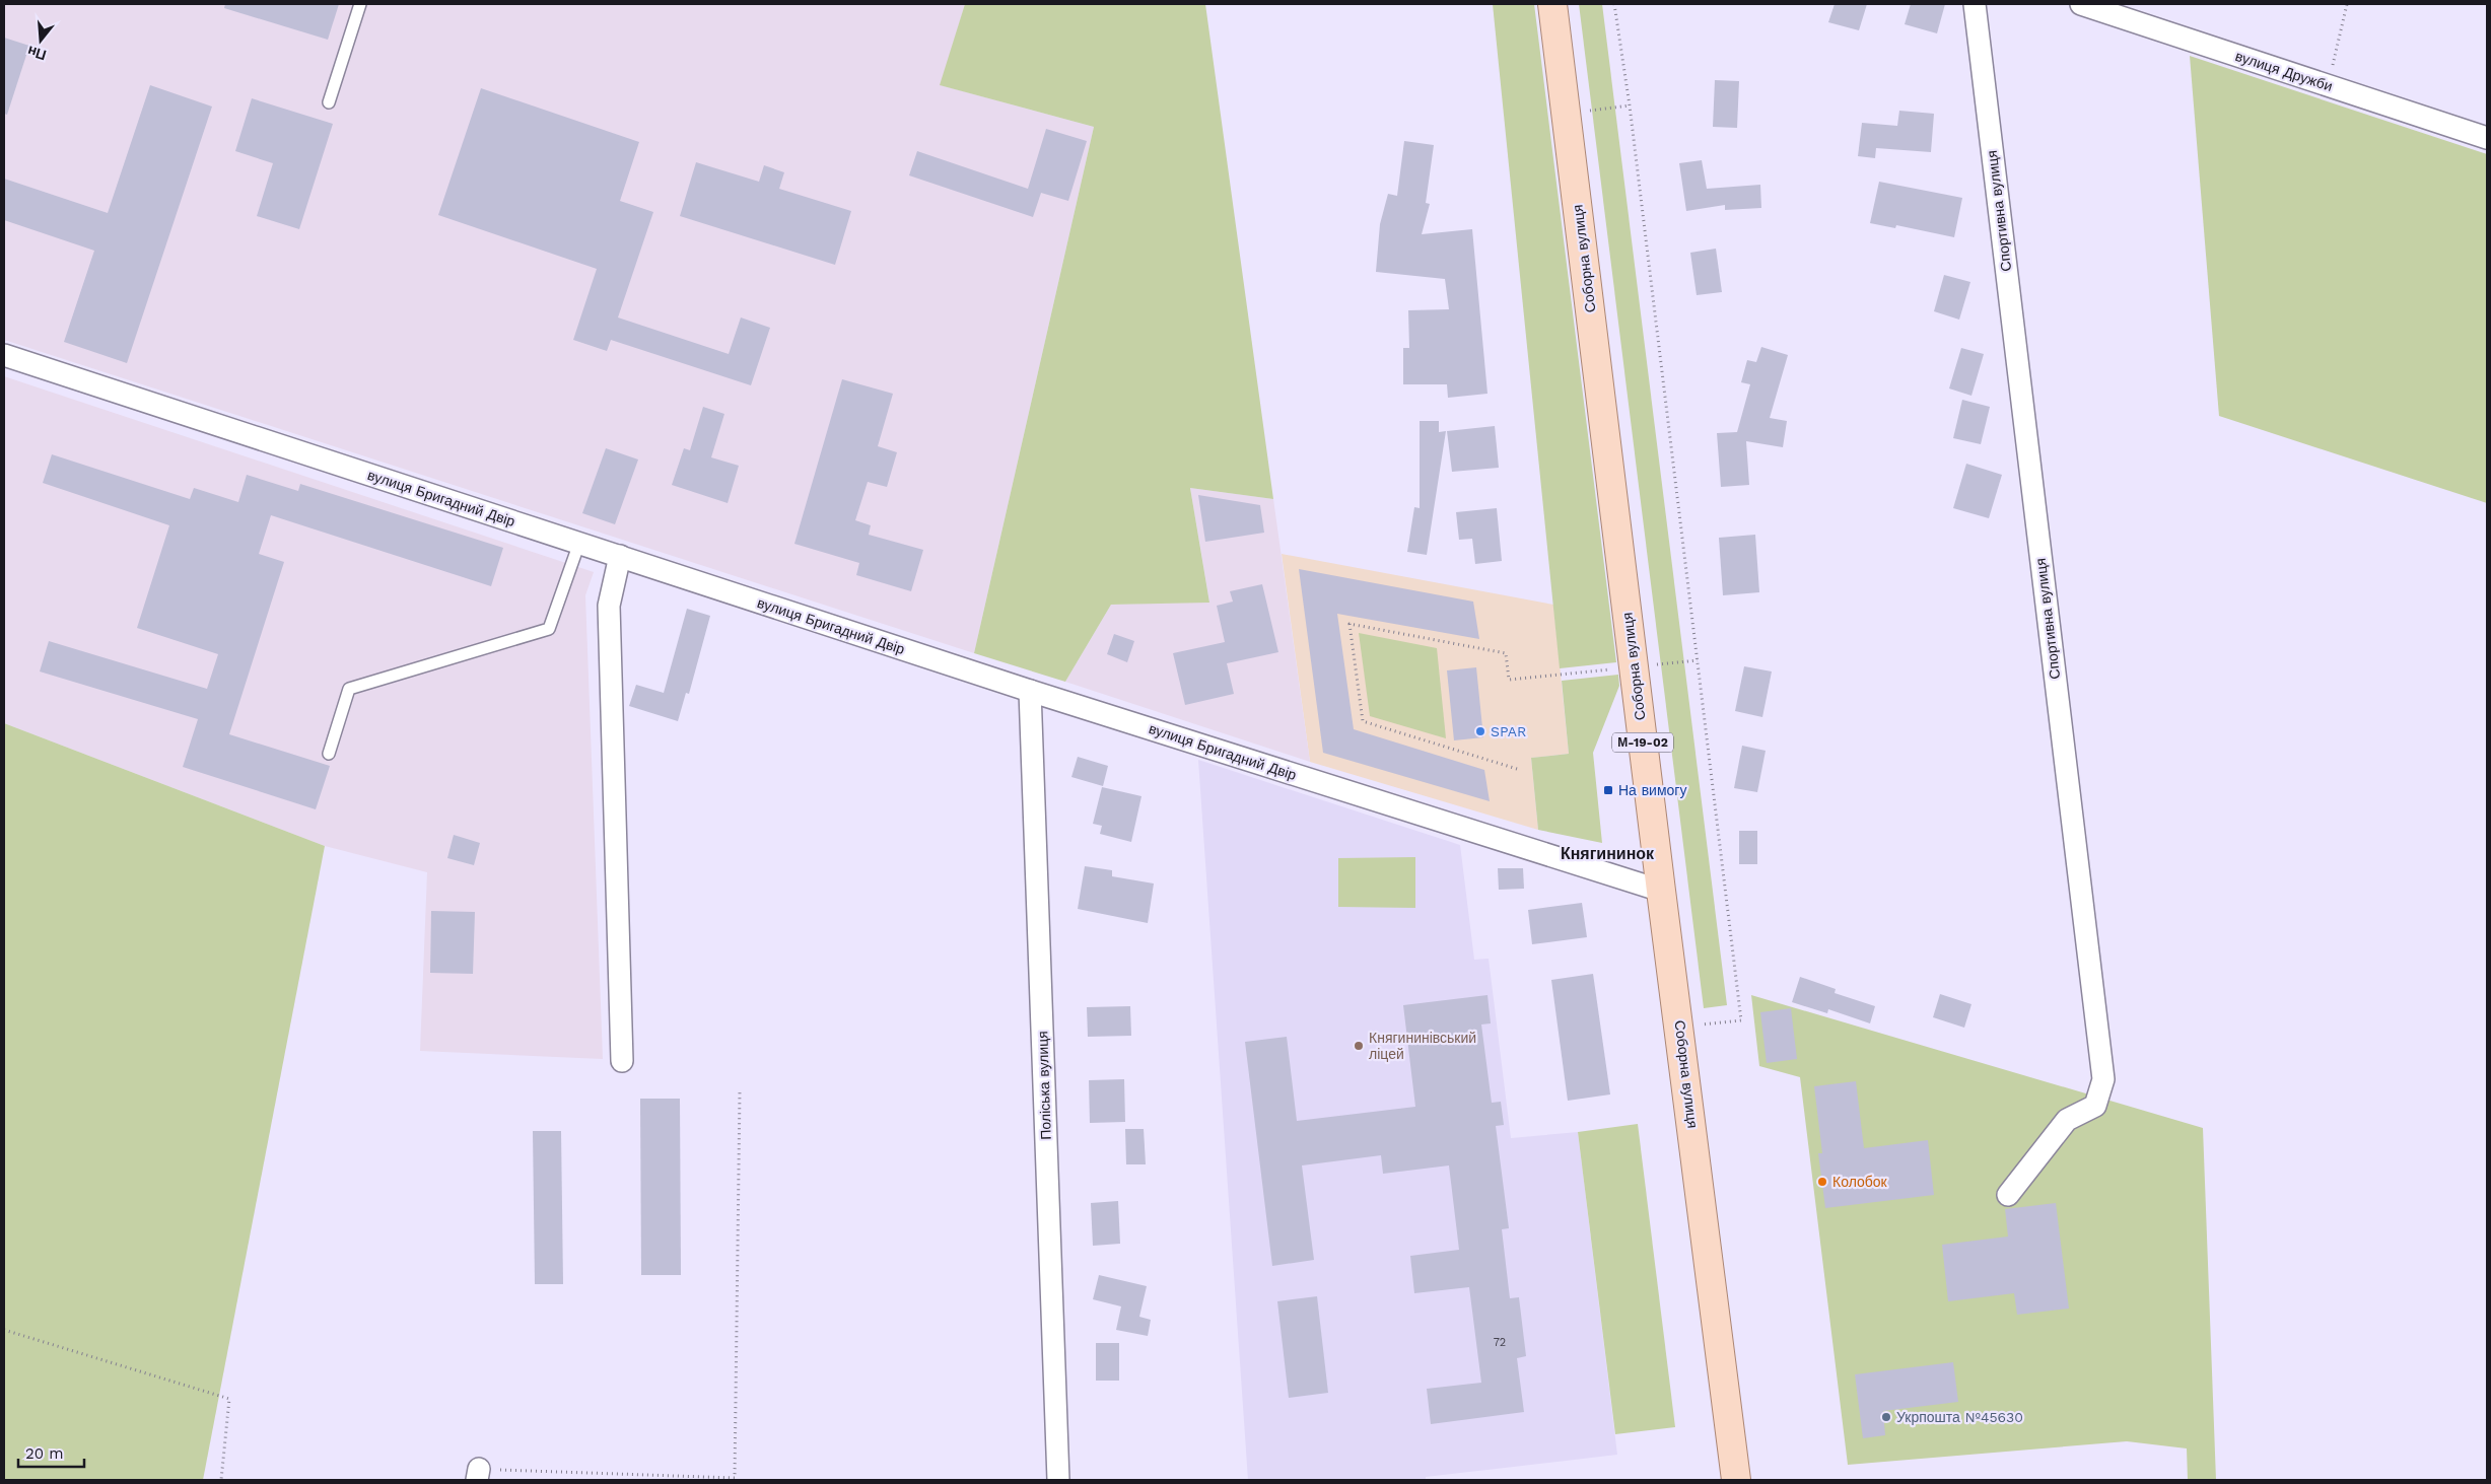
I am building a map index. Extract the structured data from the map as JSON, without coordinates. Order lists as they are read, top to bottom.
{
  "streets": {
    "main road": ["Соборна вулиця", "М-19-02"],
    "street": [
      "вулиця Дружби",
      "Спортивна вулиця",
      "вулиця Бригадний Двір",
      "Поліська вулиця"
    ]
  },
  "crossings": [
    ["Соборна вулиця", "вулиця Бригадний Двір"],
    ["вулиця Бригадний Двір", "Поліська вулиця"]
  ],
  "districts": ["Княгининок"],
  "places": {
    "other": [
      "SPAR",
      "Княгининівський ліцей",
      "Колобок",
      "Укрпошта №45630"
    ],
    "transit": ["На вимогу"]
  },
  "house_numbers": ["72"],
  "scale_bar": "20 m",
  "north": "bottom"
}
